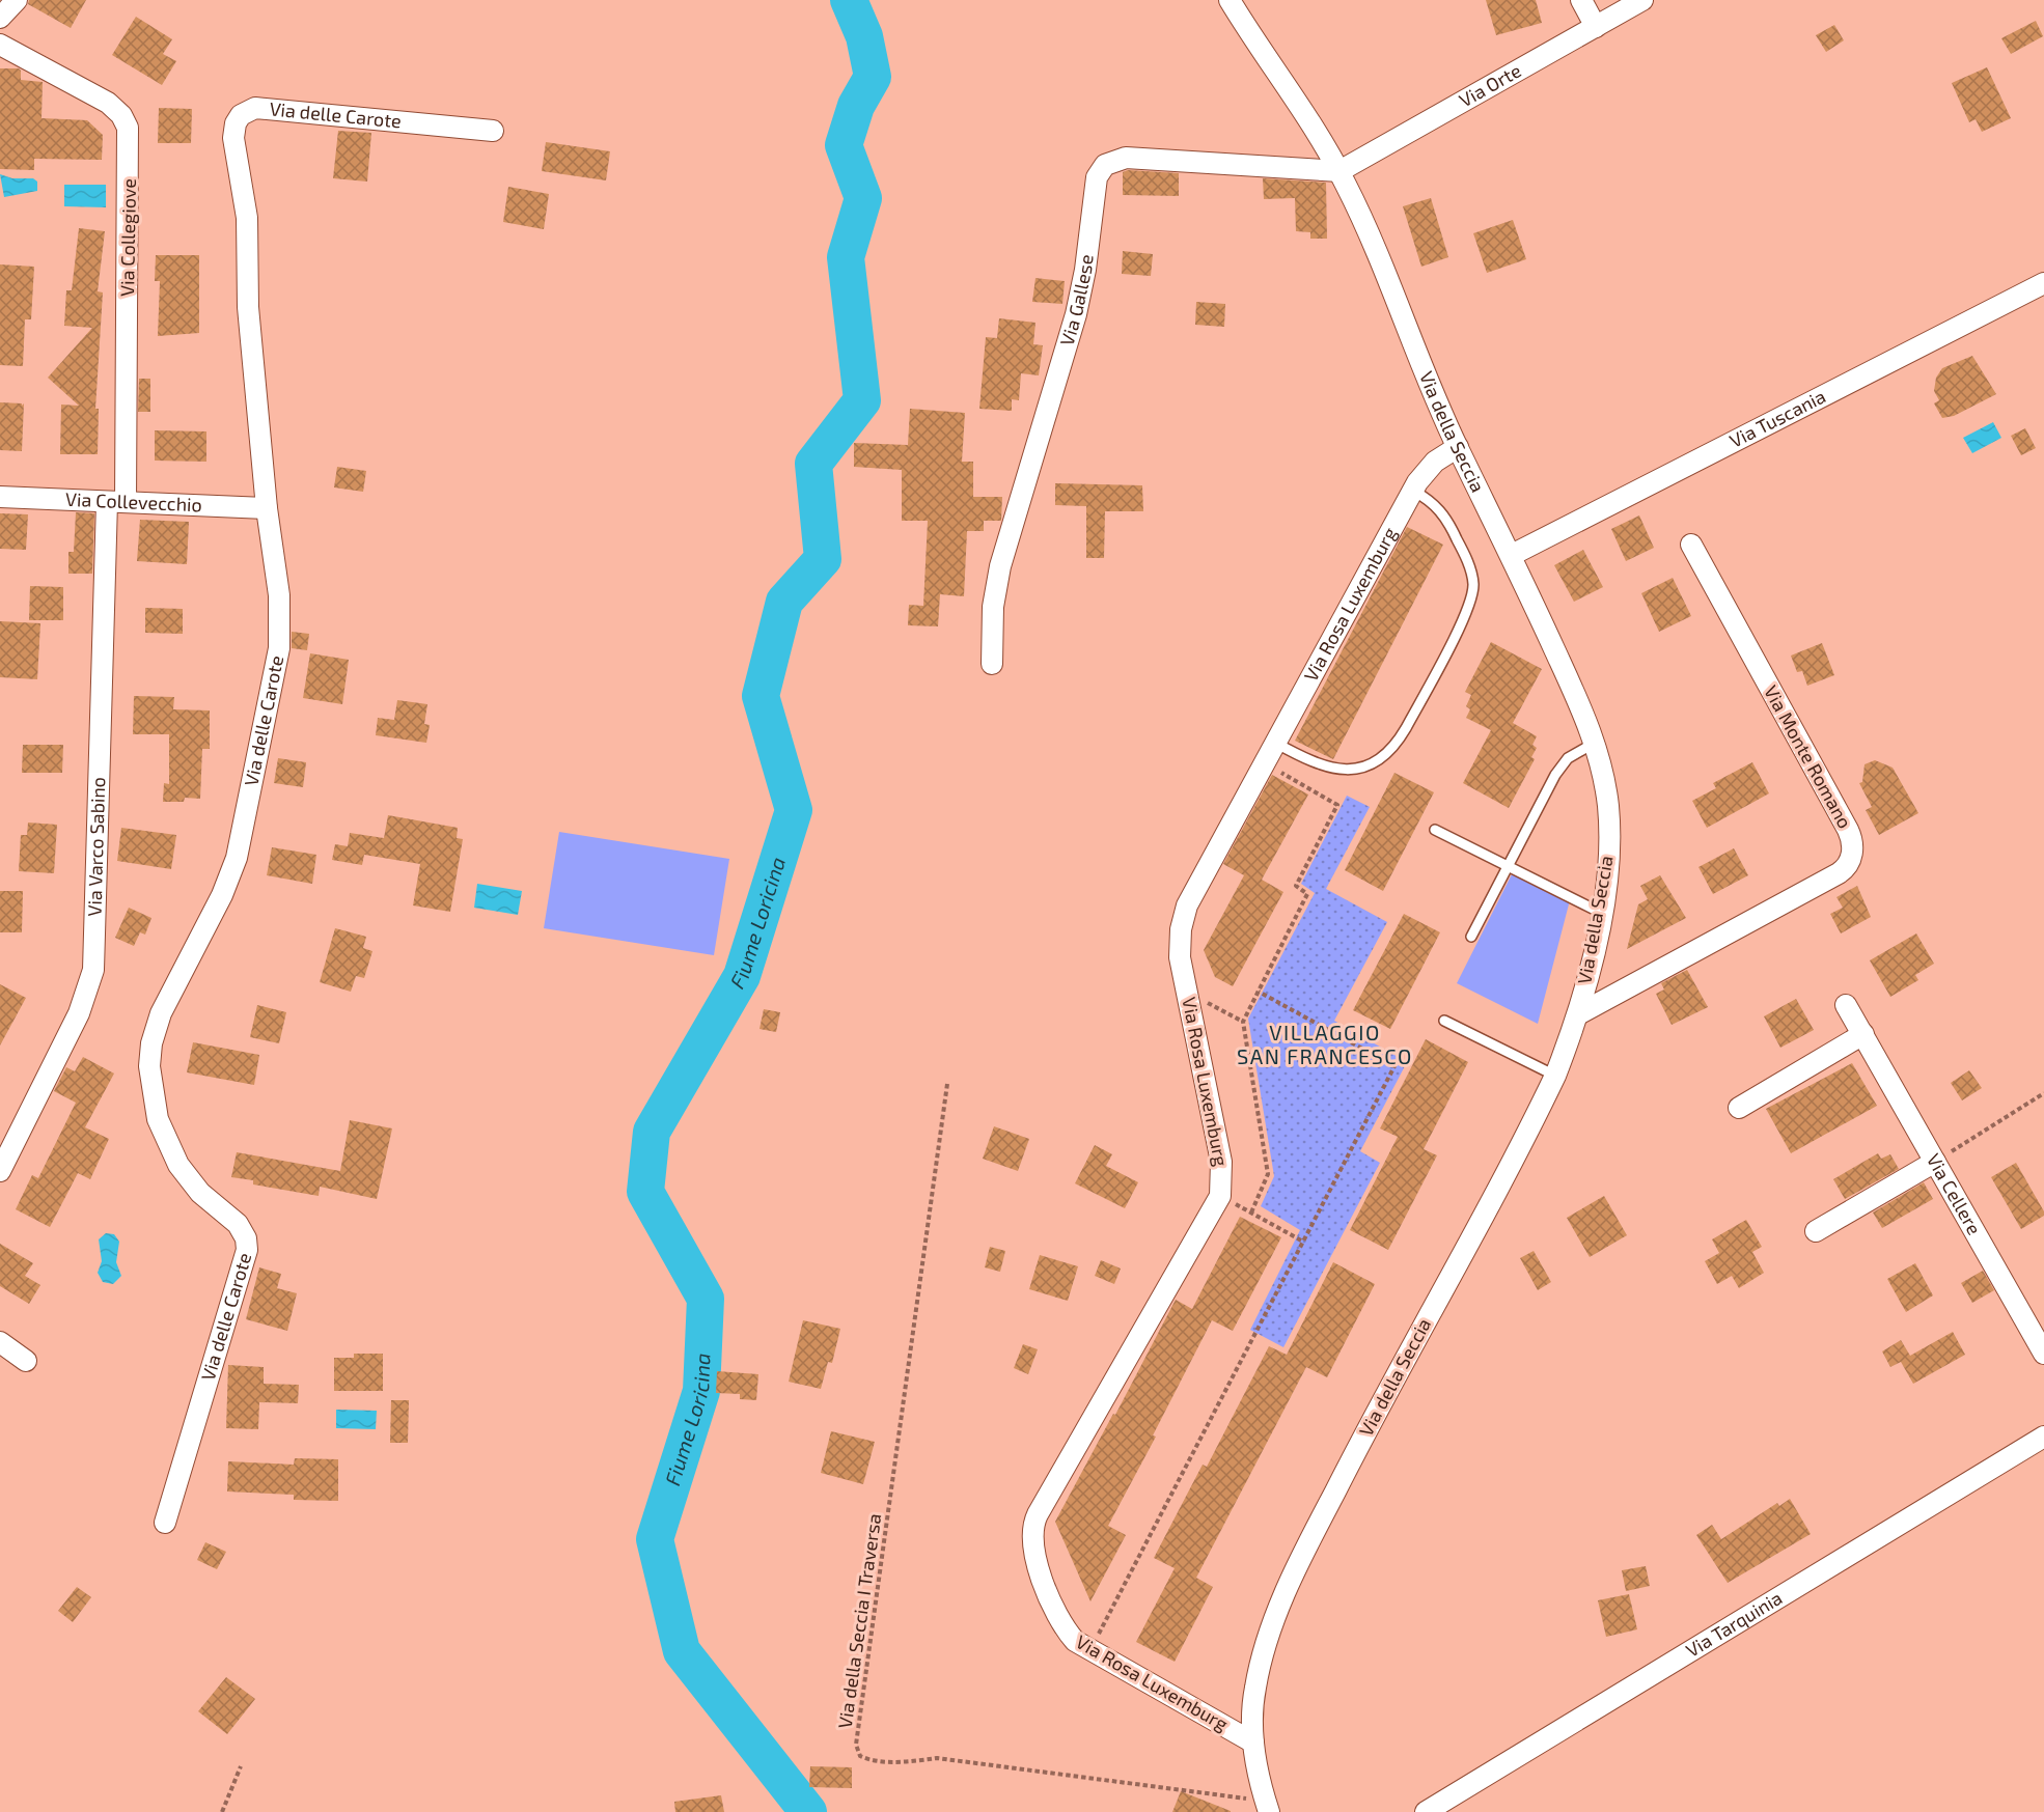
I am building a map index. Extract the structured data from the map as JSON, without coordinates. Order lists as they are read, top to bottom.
{
  "streets": {
    "street": [
      "Via Orte",
      "Via delle Carote",
      "Via Collegiove",
      "Via Gallese",
      "Via Tuscania",
      "Via della Seccia",
      "Via Collevecchio",
      "Via Rosa Luxemburg",
      "Via Monte Romano",
      "Via Varco Sabino",
      "Via Cellere",
      "Via Tarquinia"
    ],
    "path": ["Via della Seccia I Traversa"]
  },
  "crossings": [
    ["Via Orte", "Via Gallese"],
    ["Via Orte", "Via della Seccia"],
    ["Via delle Carote", "Via Collevecchio"],
    ["Via Collegiove", "Via Collevecchio"],
    ["Via Collegiove", "Via Varco Sabino"],
    ["Via Gallese", "Via della Seccia"],
    ["Via Tuscania", "Via della Seccia"],
    ["Via della Seccia", "Via Rosa Luxemburg"],
    ["Via della Seccia", "Via Monte Romano"],
    ["Via della Seccia", "Via della Seccia I Traversa"],
    ["Via Collevecchio", "Via Varco Sabino"]
  ],
  "districts": ["VILLAGGIO SAN FRANCESCO"],
  "water": ["Fiume Loricina"]
}
